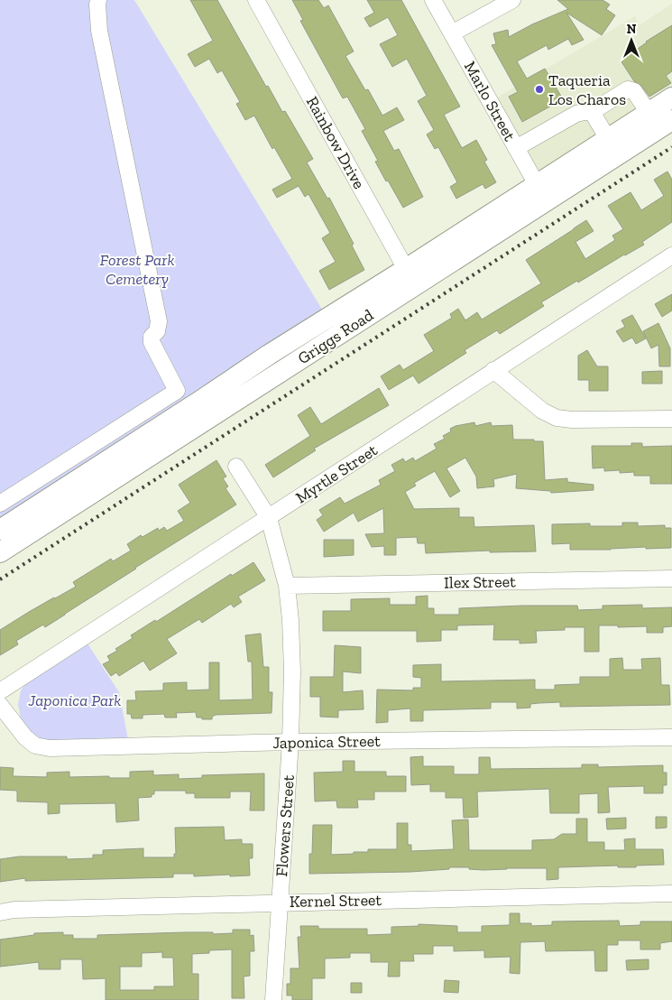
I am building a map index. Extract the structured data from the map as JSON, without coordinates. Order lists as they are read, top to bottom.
{
  "streets": {
    "main road": ["Griggs Road"],
    "street": [
      "Marlo Street",
      "Rainbow Drive",
      "Myrtle Street",
      "Ilex Street",
      "Japonica Street",
      "Flowers Street",
      "Kernel Street"
    ]
  },
  "crossings": [
    ["Marlo Street", "Griggs Road"],
    ["Rainbow Drive", "Griggs Road"],
    ["Myrtle Street", "Flowers Street"],
    ["Ilex Street", "Flowers Street"],
    ["Japonica Street", "Flowers Street"],
    ["Flowers Street", "Kernel Street"]
  ],
  "parks": ["Forest Park Cemetery", "Japonica Park"],
  "places": ["Taqueria Los Charos"],
  "north": "top"
}
